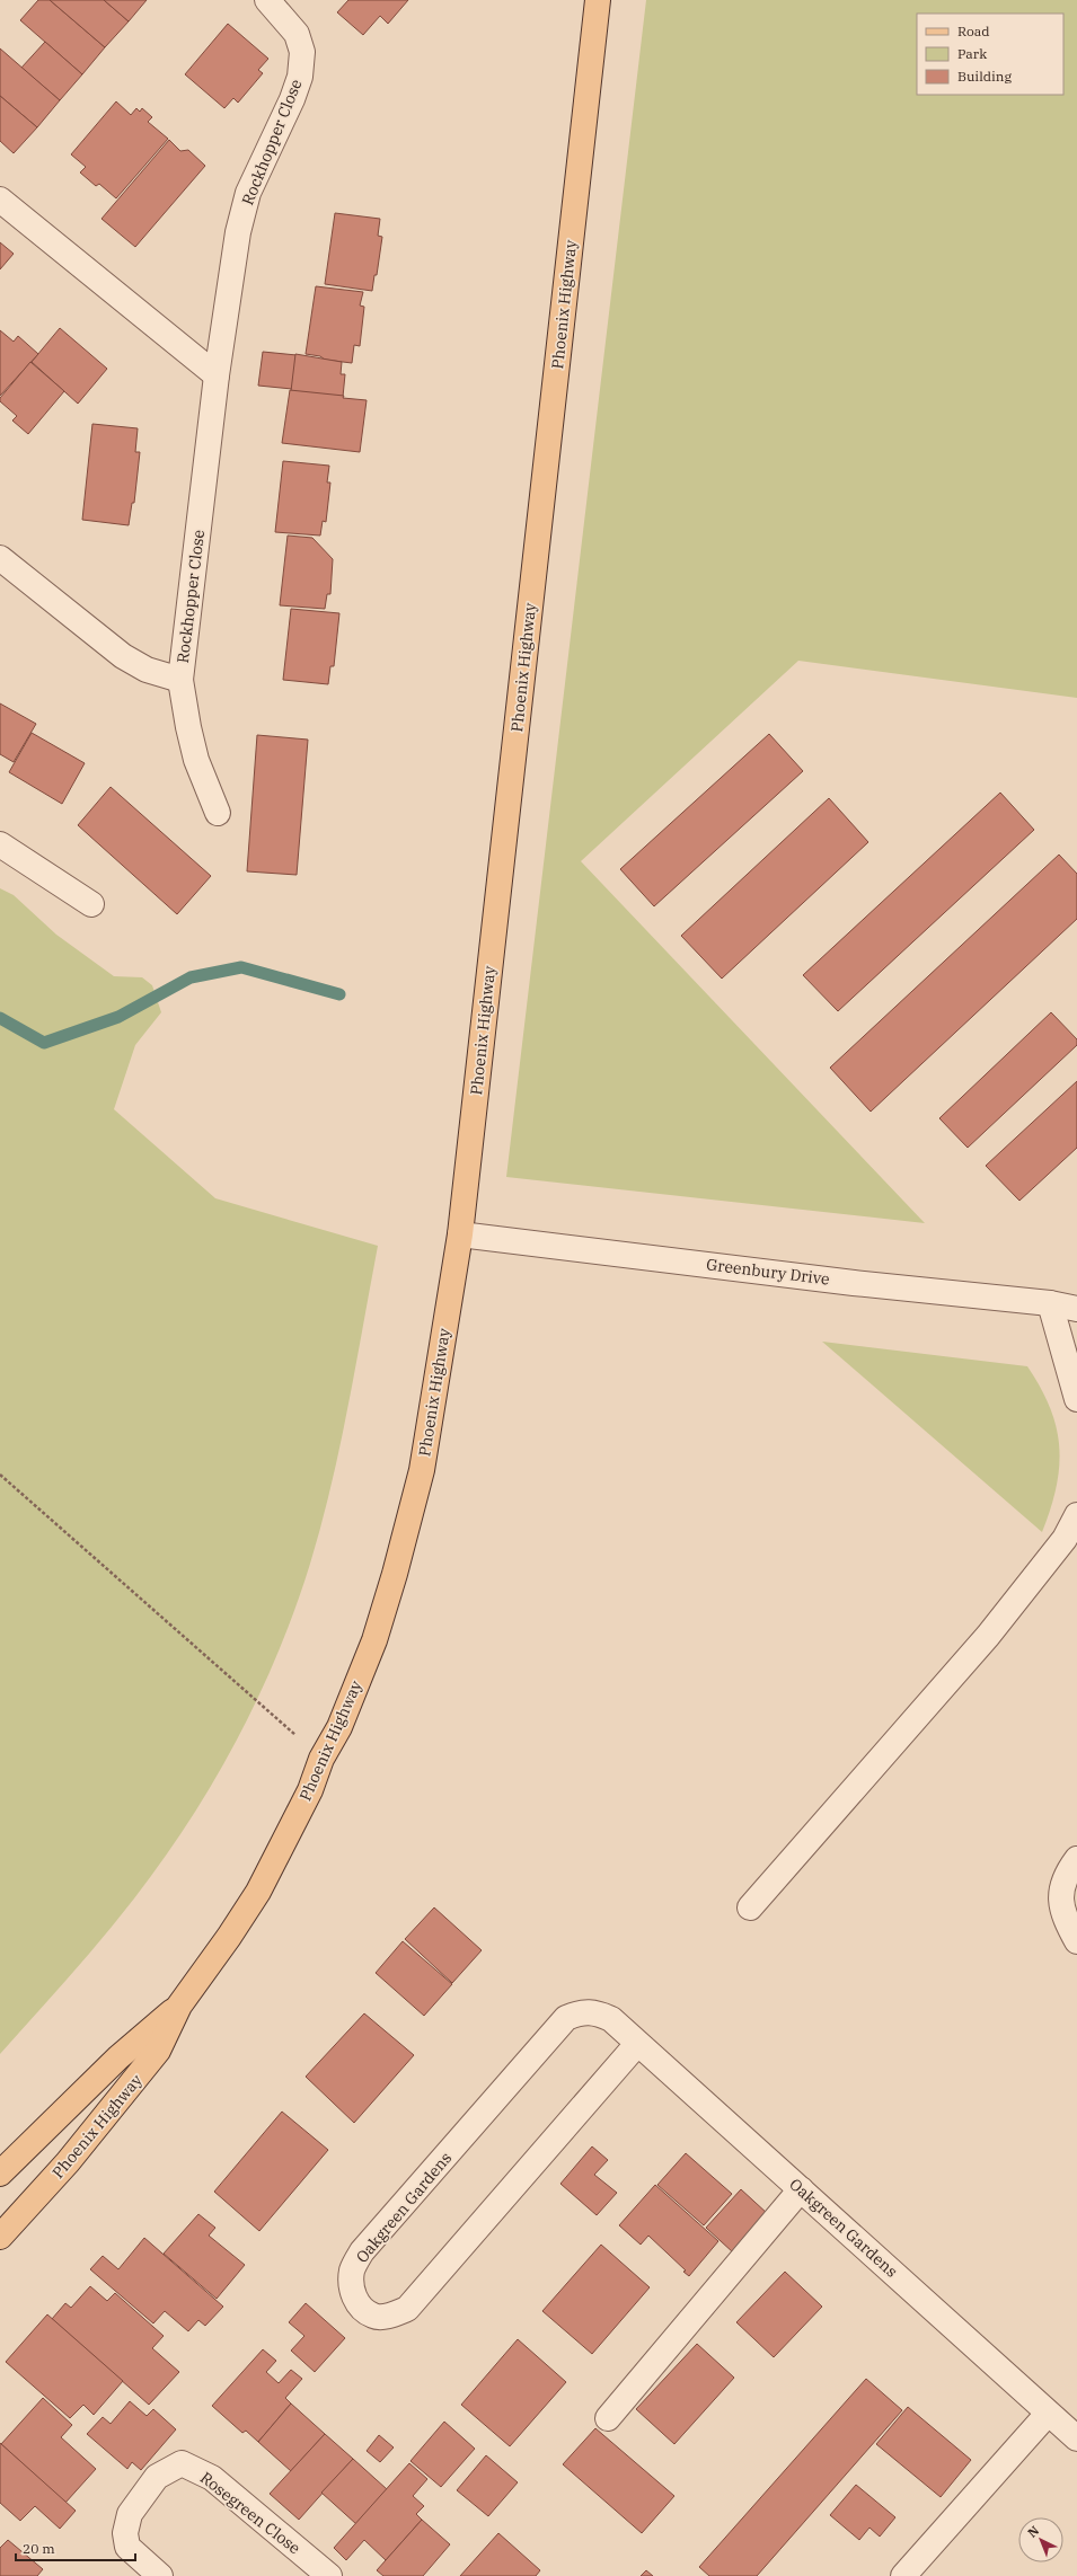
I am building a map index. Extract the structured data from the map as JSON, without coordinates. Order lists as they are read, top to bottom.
{
  "streets": {
    "main road": ["Phoenix Highway"],
    "street": [
      "Rockhopper Close",
      "Greenbury Drive",
      "Oakgreen Gardens",
      "Rosegreen Close"
    ]
  },
  "crossings": [
    ["Phoenix Highway", "Greenbury Drive"]
  ],
  "legend": ["Road", "Park", "Building"],
  "scale_bar": "20 m",
  "north": "top left"
}
